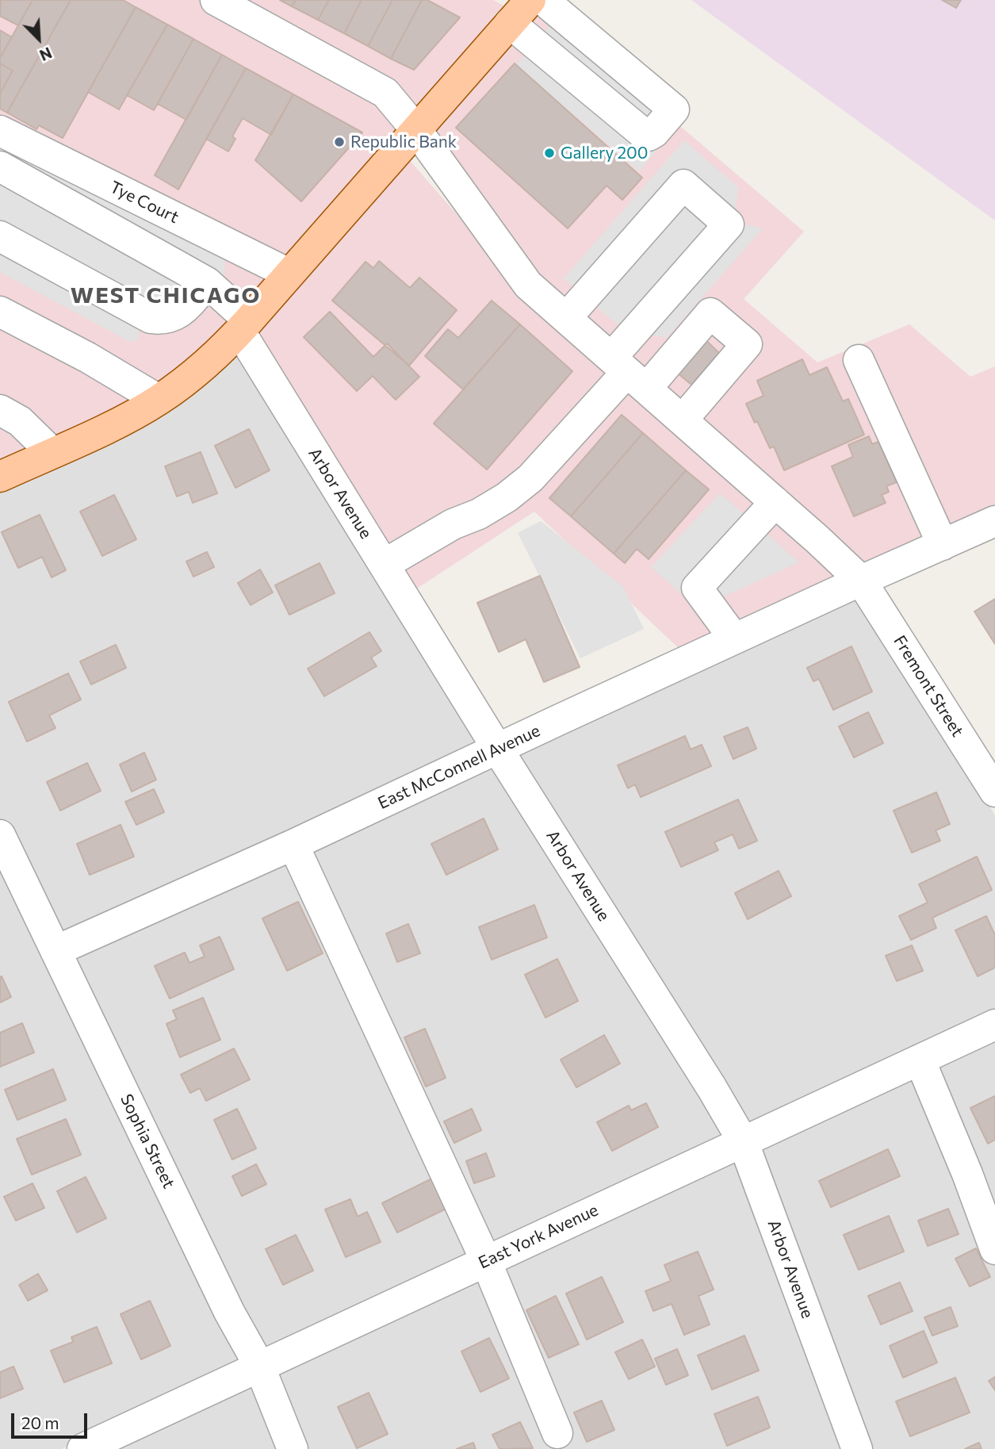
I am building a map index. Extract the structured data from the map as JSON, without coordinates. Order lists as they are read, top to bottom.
{
  "streets": {
    "street": [
      "Tye Court",
      "Arbor Avenue",
      "Fremont Street",
      "East McConnell Avenue",
      "Sophia Street",
      "East York Avenue"
    ]
  },
  "crossings": [
    ["Arbor Avenue", "East McConnell Avenue"],
    ["Arbor Avenue", "East York Avenue"],
    ["Fremont Street", "East McConnell Avenue"],
    ["East McConnell Avenue", "Sophia Street"],
    ["Sophia Street", "East York Avenue"]
  ],
  "districts": ["WEST CHICAGO"],
  "places": ["Republic Bank", "Gallery 200"],
  "scale_bar": "20 m",
  "north": "bottom right"
}
